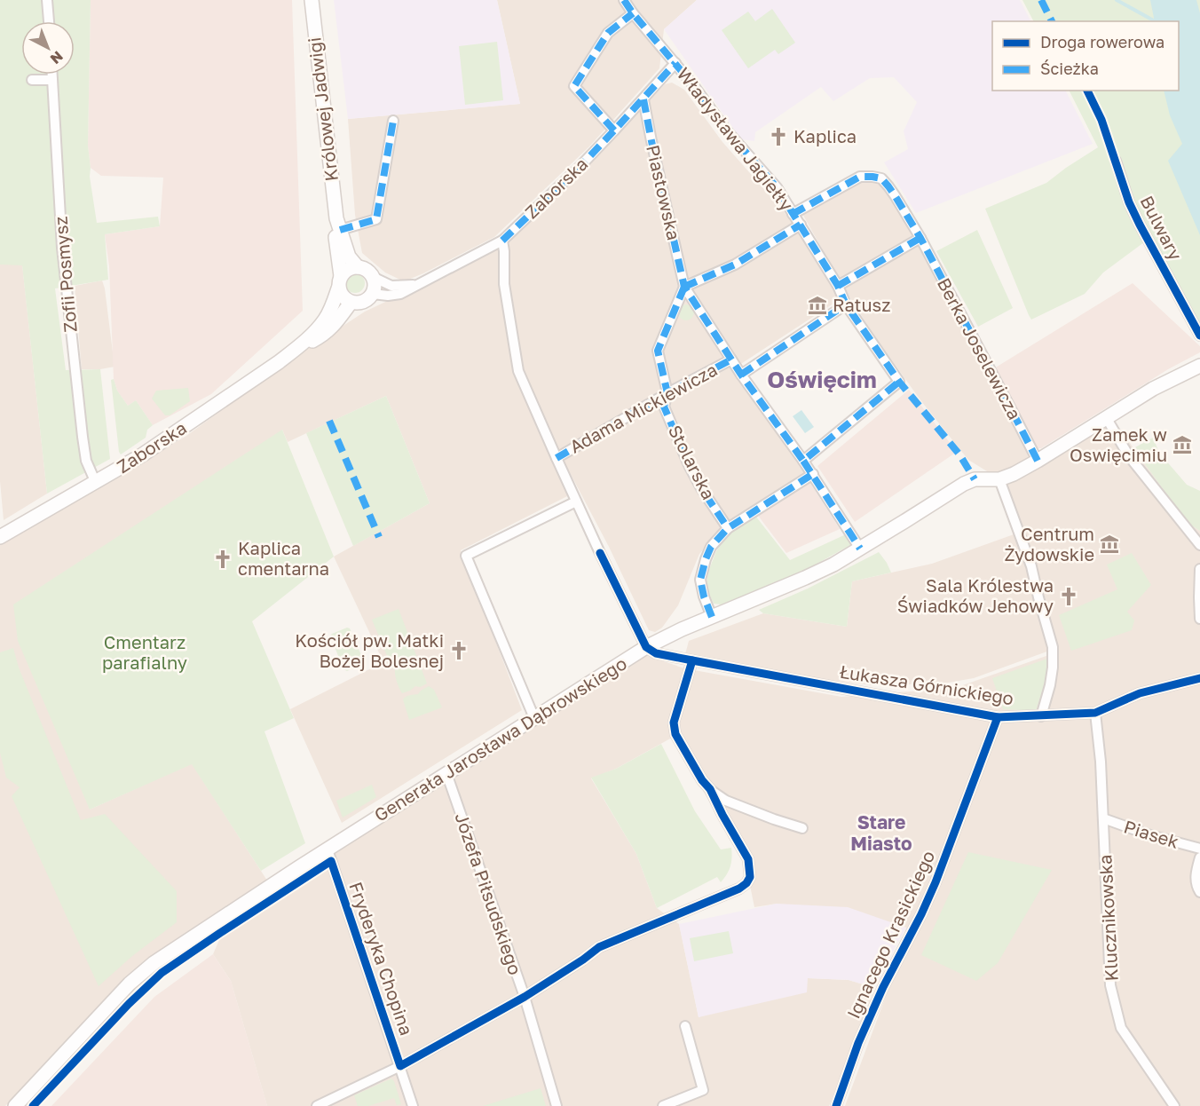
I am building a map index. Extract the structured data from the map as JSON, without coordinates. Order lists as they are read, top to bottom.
{
  "streets": {
    "street": [
      "Królowej Jadwigi",
      "Władysława Jagiełły",
      "Zaborska",
      "Piastowska",
      "Bulwary",
      "Zofii Posmysz",
      "Berka Joselewicza",
      "Adama Mickiewicza",
      "Stolarska",
      "Łukasza Górnickiego",
      "Generała Jarosława Dąbrowskiego",
      "Piasek",
      "Józefa Piłsudskiego",
      "Klucznikowska",
      "Ignacego Krasickiego",
      "Fryderyka Chopina"
    ]
  },
  "crossings": [
    ["Królowej Jadwigi", "Zaborska"],
    ["Władysława Jagiełły", "Zaborska"],
    ["Władysława Jagiełły", "Berka Joselewicza"],
    ["Zaborska", "Piastowska"],
    ["Zaborska", "Zofii Posmysz"],
    ["Piastowska", "Stolarska"],
    ["Berka Joselewicza", "Generała Jarosława Dąbrowskiego"],
    ["Adama Mickiewicza", "Stolarska"],
    ["Łukasza Górnickiego", "Generała Jarosława Dąbrowskiego"],
    ["Łukasza Górnickiego", "Klucznikowska"],
    ["Łukasza Górnickiego", "Ignacego Krasickiego"],
    ["Generała Jarosława Dąbrowskiego", "Józefa Piłsudskiego"],
    ["Generała Jarosława Dąbrowskiego", "Fryderyka Chopina"],
    ["Piasek", "Klucznikowska"]
  ],
  "districts": ["Oświęcim", "Stare Miasto"],
  "parks": ["Cmentarz parafialny"],
  "places": {
    "church": [
      "Kaplica",
      "Kaplica cmentarna",
      "Sala Królestwa Świadków Jehowy",
      "Kościół pw. Matki Bożej Bolesnej"
    ],
    "museum": ["Ratusz", "Zamek w Oswięcimiu", "Centrum Żydowskie"]
  },
  "legend": ["Droga rowerowa", "Ścieżka"],
  "north": "bottom right"
}
